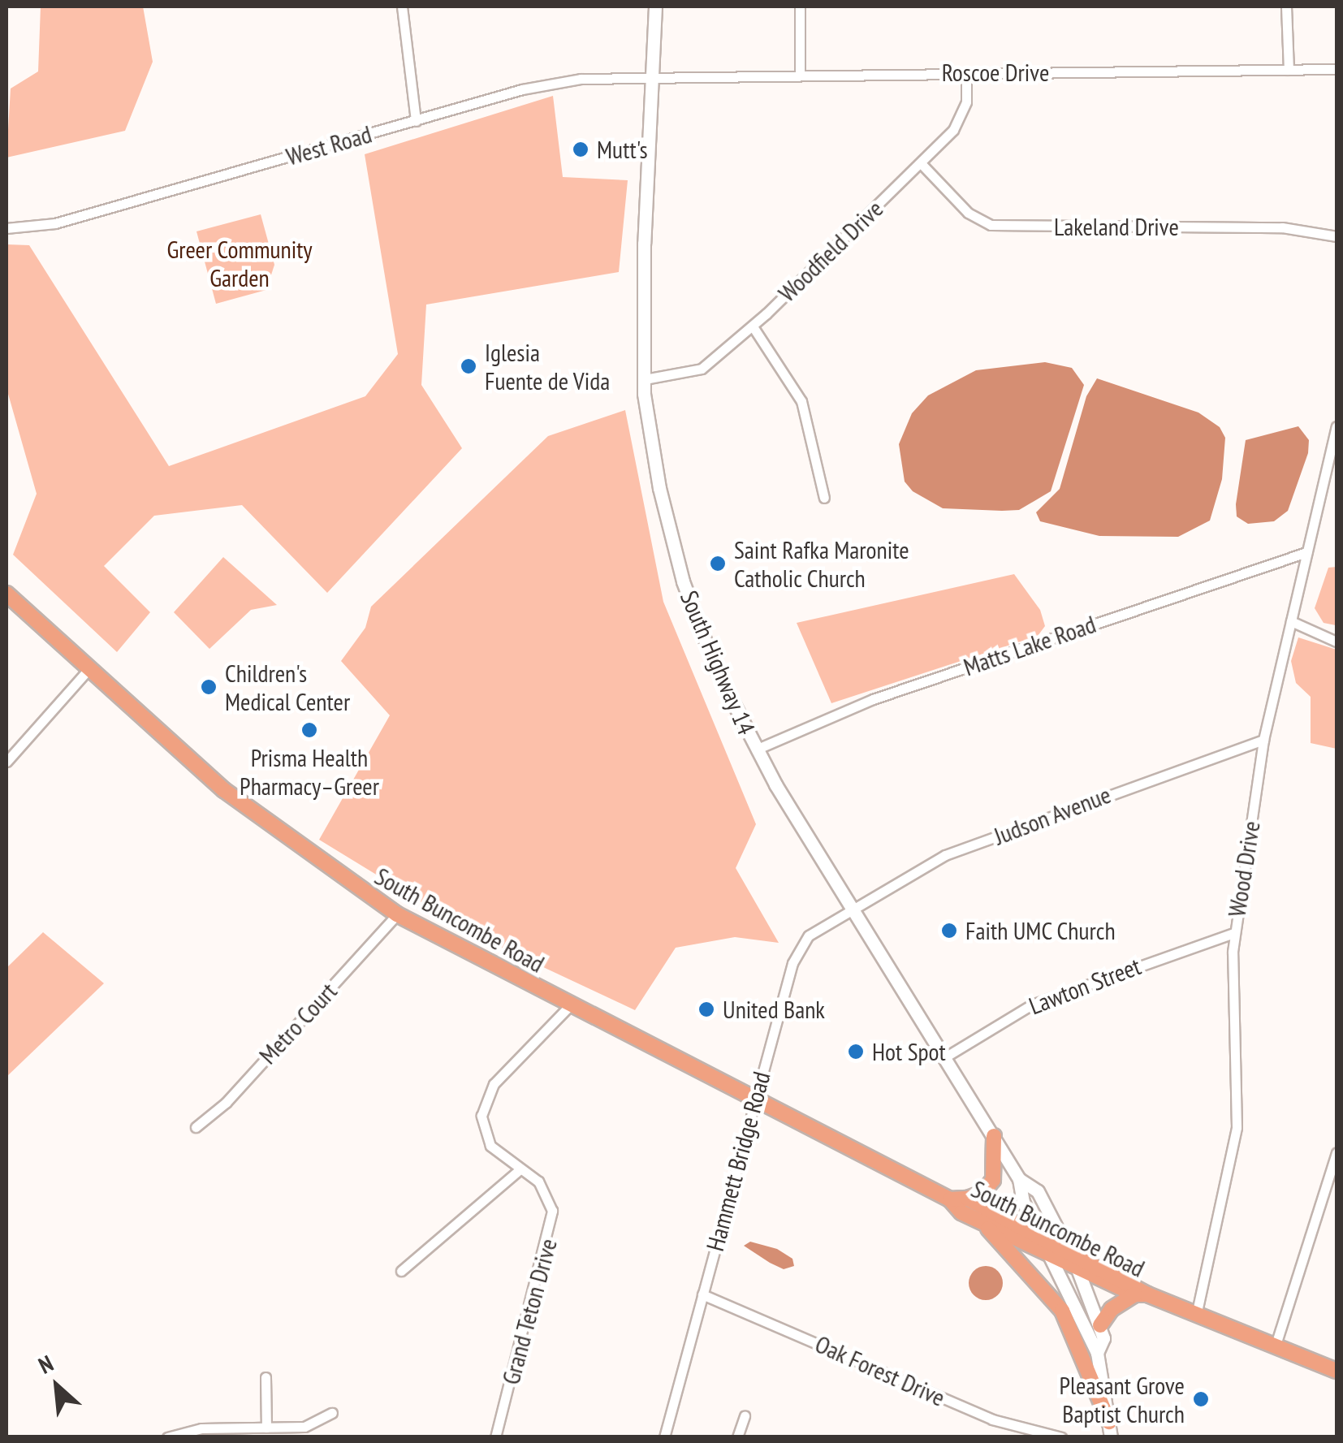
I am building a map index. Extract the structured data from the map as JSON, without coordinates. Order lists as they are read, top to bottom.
{
  "streets": {
    "main road": ["South Highway 14", "South Buncombe Road"],
    "street": [
      "Roscoe Drive",
      "West Road",
      "Lakeland Drive",
      "Woodfield Drive",
      "Matts Lake Road",
      "Judson Avenue",
      "Wood Drive",
      "Lawton Street",
      "Metro Court",
      "Hammett Bridge Road",
      "Grand Teton Drive",
      "Oak Forest Drive"
    ]
  },
  "crossings": [
    ["Roscoe Drive", "West Road"],
    ["Roscoe Drive", "Woodfield Drive"],
    ["Roscoe Drive", "South Highway 14"],
    ["West Road", "South Highway 14"],
    ["Lakeland Drive", "Woodfield Drive"],
    ["Woodfield Drive", "South Highway 14"],
    ["Matts Lake Road", "South Highway 14"],
    ["Matts Lake Road", "Wood Drive"],
    ["South Highway 14", "Judson Avenue"],
    ["South Highway 14", "South Buncombe Road"],
    ["South Highway 14", "Lawton Street"],
    ["South Highway 14", "Hammett Bridge Road"],
    ["Judson Avenue", "Wood Drive"],
    ["Judson Avenue", "Hammett Bridge Road"],
    ["Wood Drive", "South Buncombe Road"],
    ["Wood Drive", "Lawton Street"],
    ["South Buncombe Road", "Metro Court"],
    ["South Buncombe Road", "Hammett Bridge Road"],
    ["South Buncombe Road", "Grand Teton Drive"],
    ["Hammett Bridge Road", "Oak Forest Drive"]
  ],
  "parks": ["Greer Community Garden"],
  "places": [
    "Mutt's",
    "Iglesia Fuente de Vida",
    "Saint Rafka Maronite Catholic Church",
    "Children's Medical Center",
    "Prisma Health Pharmacy–Greer",
    "Faith UMC Church",
    "United Bank",
    "Hot Spot",
    "Pleasant Grove Baptist Church"
  ],
  "north": "top left"
}
